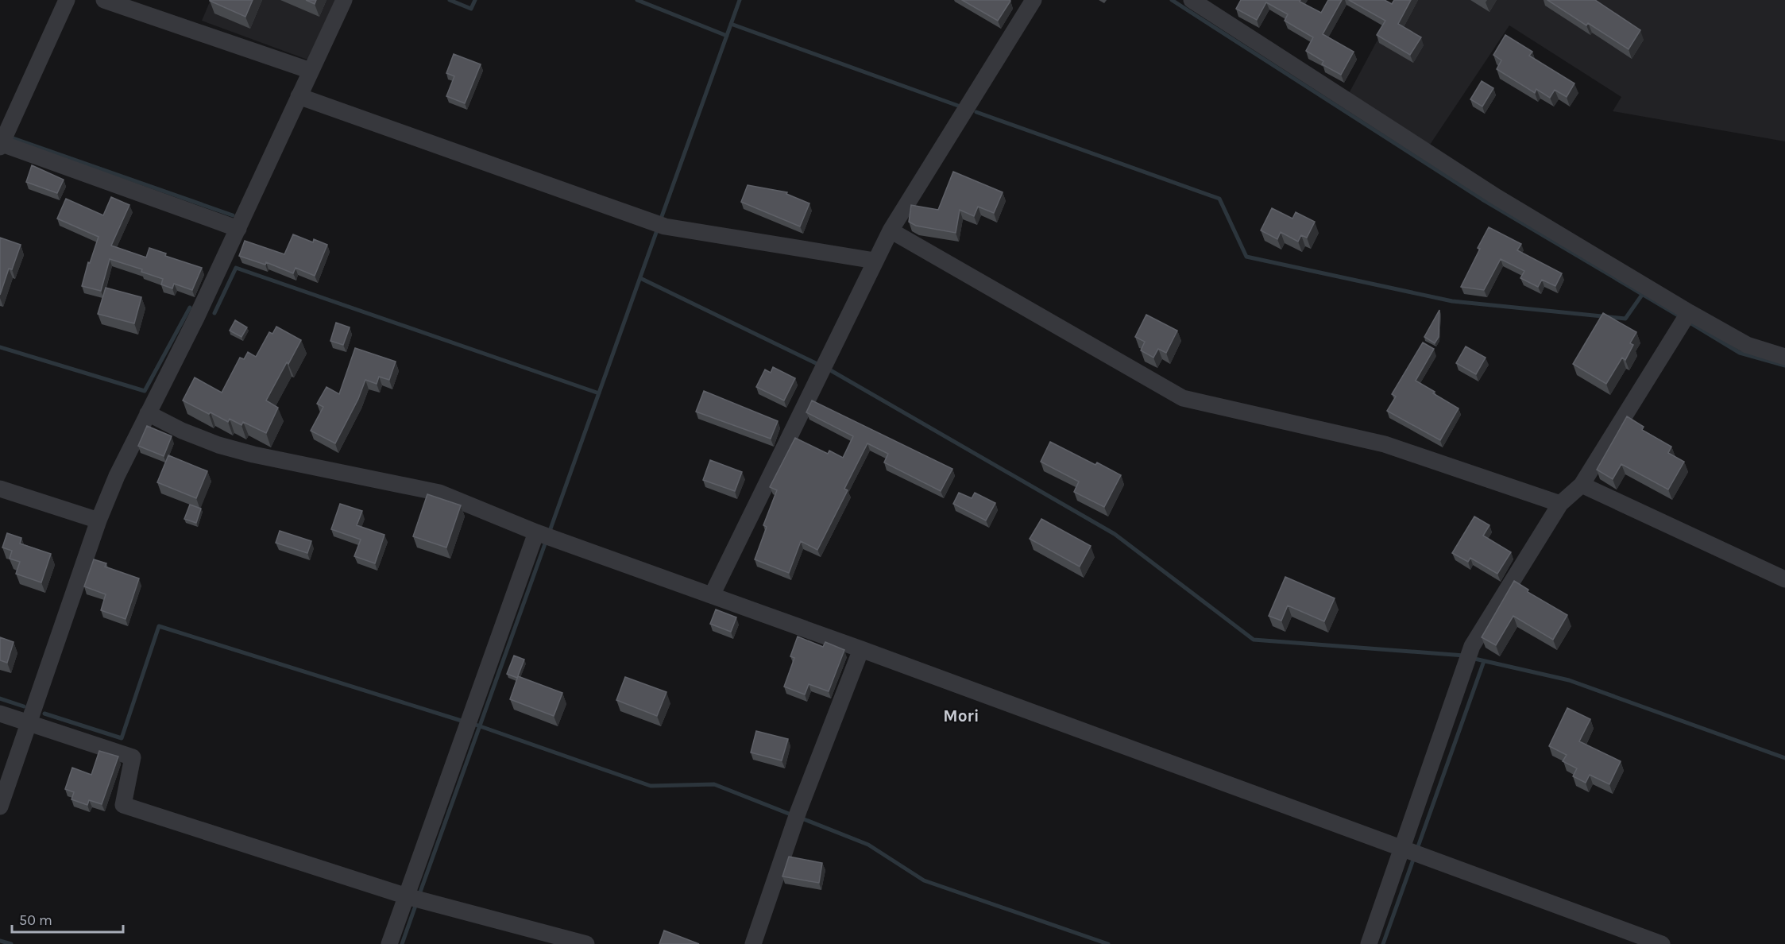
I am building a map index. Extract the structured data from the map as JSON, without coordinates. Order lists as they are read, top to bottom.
{
  "districts": ["Mori"],
  "scale_bar": "50 m"
}
